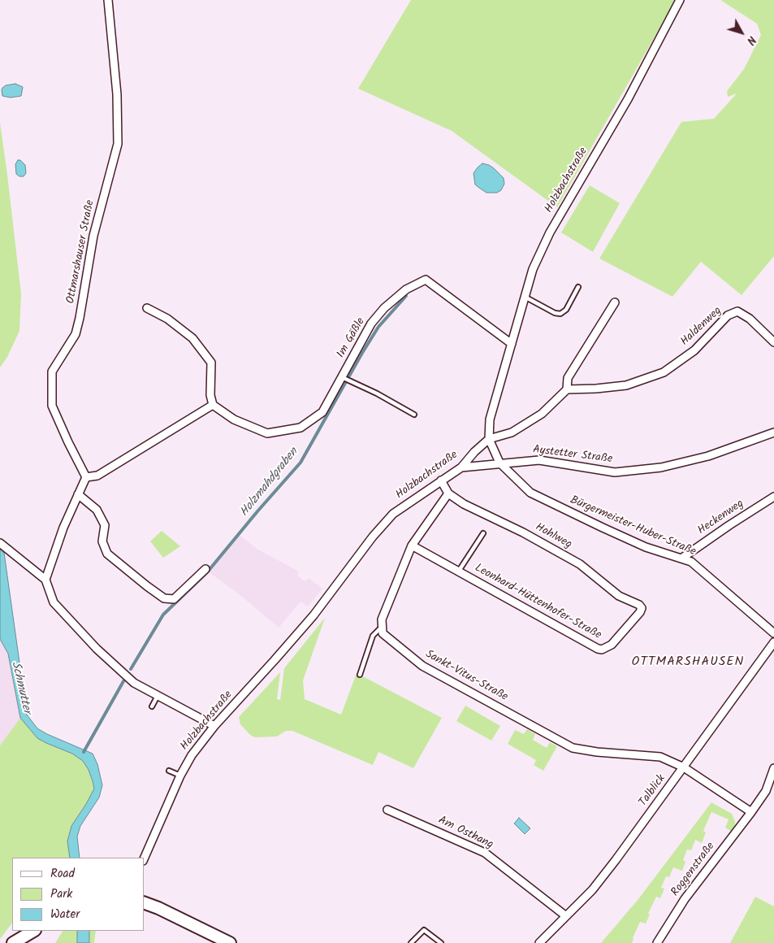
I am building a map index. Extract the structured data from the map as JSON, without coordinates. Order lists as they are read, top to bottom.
{
  "streets": {
    "street": [
      "Holzbachstraße",
      "Ottmarshauser Straße",
      "Haldenweg",
      "Im Gäßle",
      "Aystetter Straße",
      "Heckenweg",
      "Bürgermeister-Huber-Straße",
      "Hohlweg",
      "Leonhard-Hüttenhofer-Straße",
      "Sankt-Vitus-Straße",
      "Talblick",
      "Am Osthang",
      "Roggenstraße"
    ]
  },
  "crossings": [
    ["Holzbachstraße", "Im Gäßle"],
    ["Holzbachstraße", "Aystetter Straße"],
    ["Holzbachstraße", "Bürgermeister-Huber-Straße"],
    ["Aystetter Straße", "Bürgermeister-Huber-Straße"],
    ["Heckenweg", "Bürgermeister-Huber-Straße"],
    ["Hohlweg", "Leonhard-Hüttenhofer-Straße"],
    ["Sankt-Vitus-Straße", "Talblick"],
    ["Sankt-Vitus-Straße", "Roggenstraße"],
    ["Talblick", "Am Osthang"]
  ],
  "districts": ["OTTMARSHAUSEN"],
  "water": ["Holzmahdgraben", "Schmutter"],
  "legend": ["Road", "Park", "Water"],
  "north": "bottom right"
}
